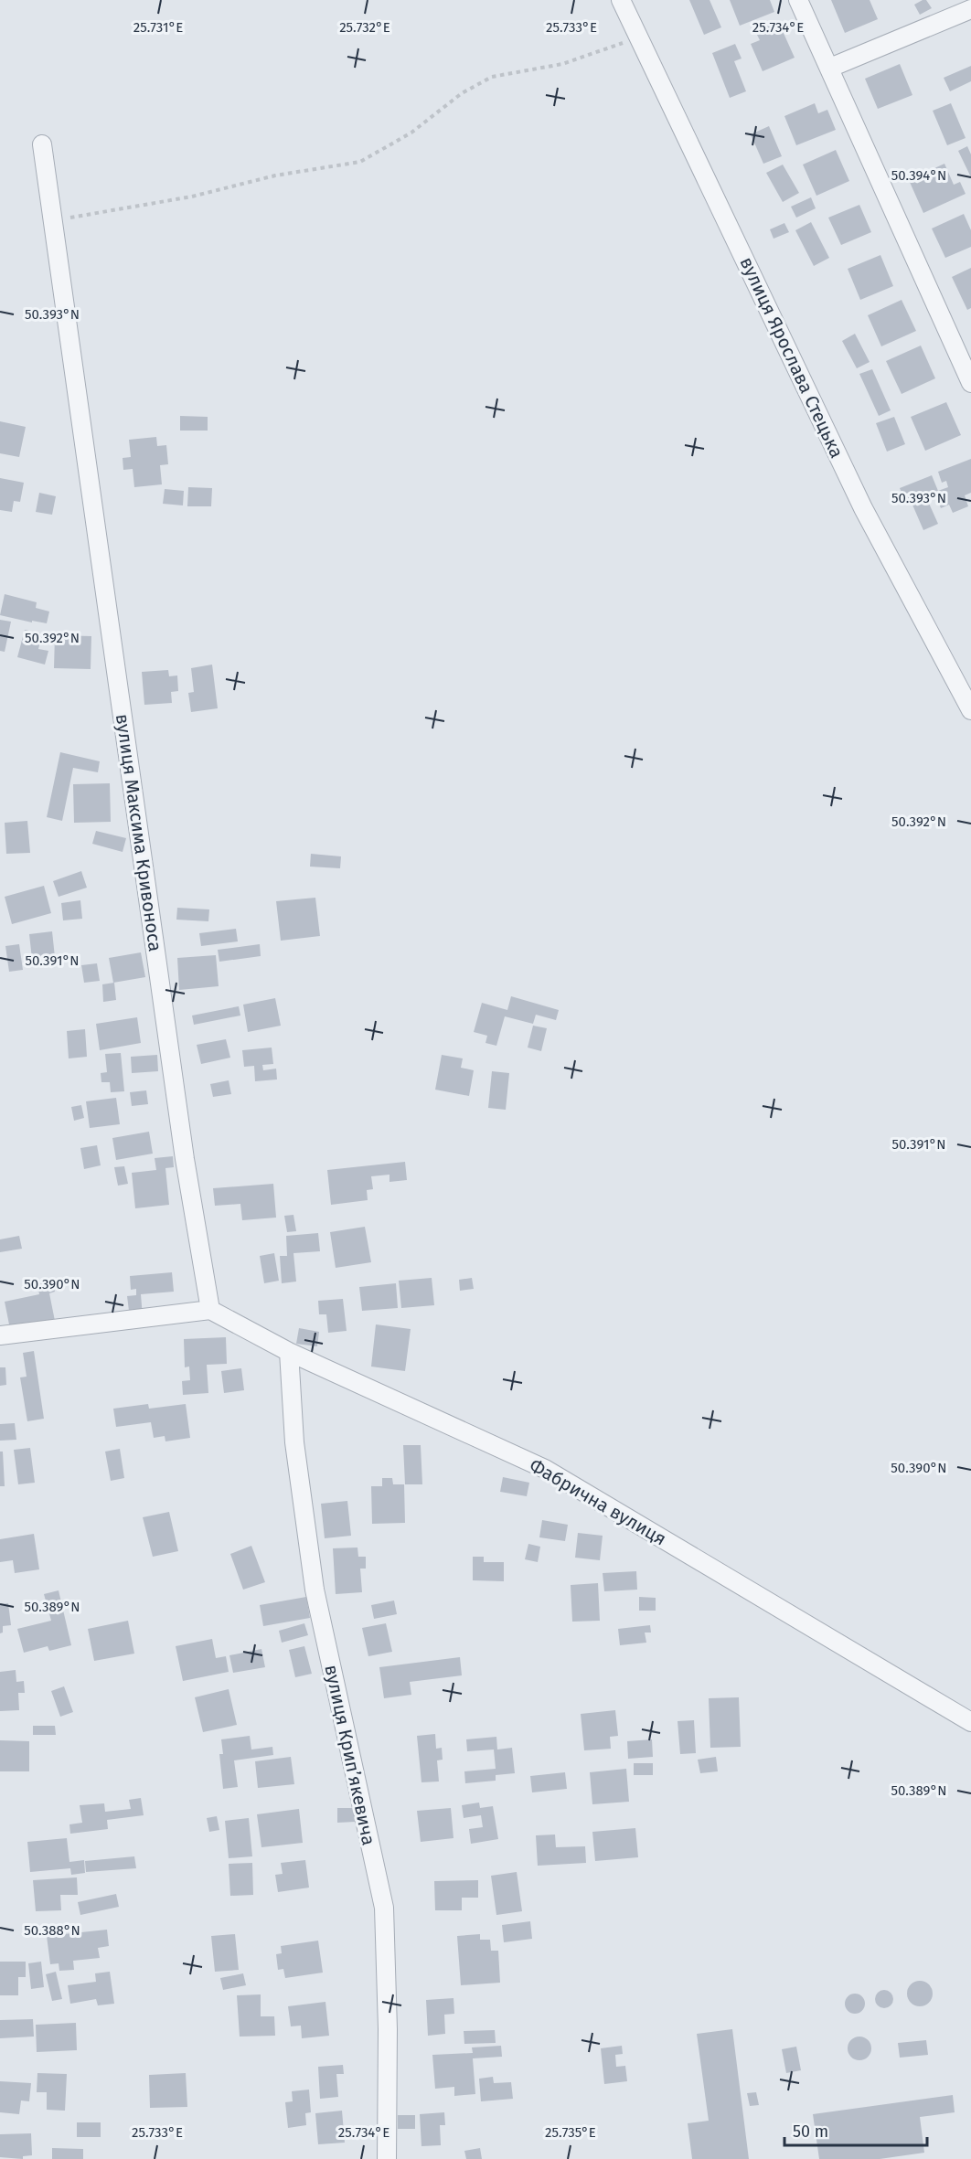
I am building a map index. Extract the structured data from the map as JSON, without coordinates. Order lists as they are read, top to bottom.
{
  "streets": {
    "street": [
      "вулиця Ярослава Стецька",
      "вулиця Максима Кривоноса",
      "Фабрична вулиця",
      "вулиця Крипʼякевича"
    ]
  },
  "crossings": [
    ["вулиця Максима Кривоноса", "Фабрична вулиця"],
    ["Фабрична вулиця", "вулиця Крипʼякевича"]
  ],
  "scale_bar": "50 m",
  "coordinates": [
    "25.731°E",
    "25.732°E",
    "25.733°E",
    "25.734°E",
    "50.394°N",
    "50.393°N",
    "50.392°N",
    "50.391°N",
    "50.390°N",
    "50.389°N",
    "50.388°N",
    "25.735°E"
  ]
}
